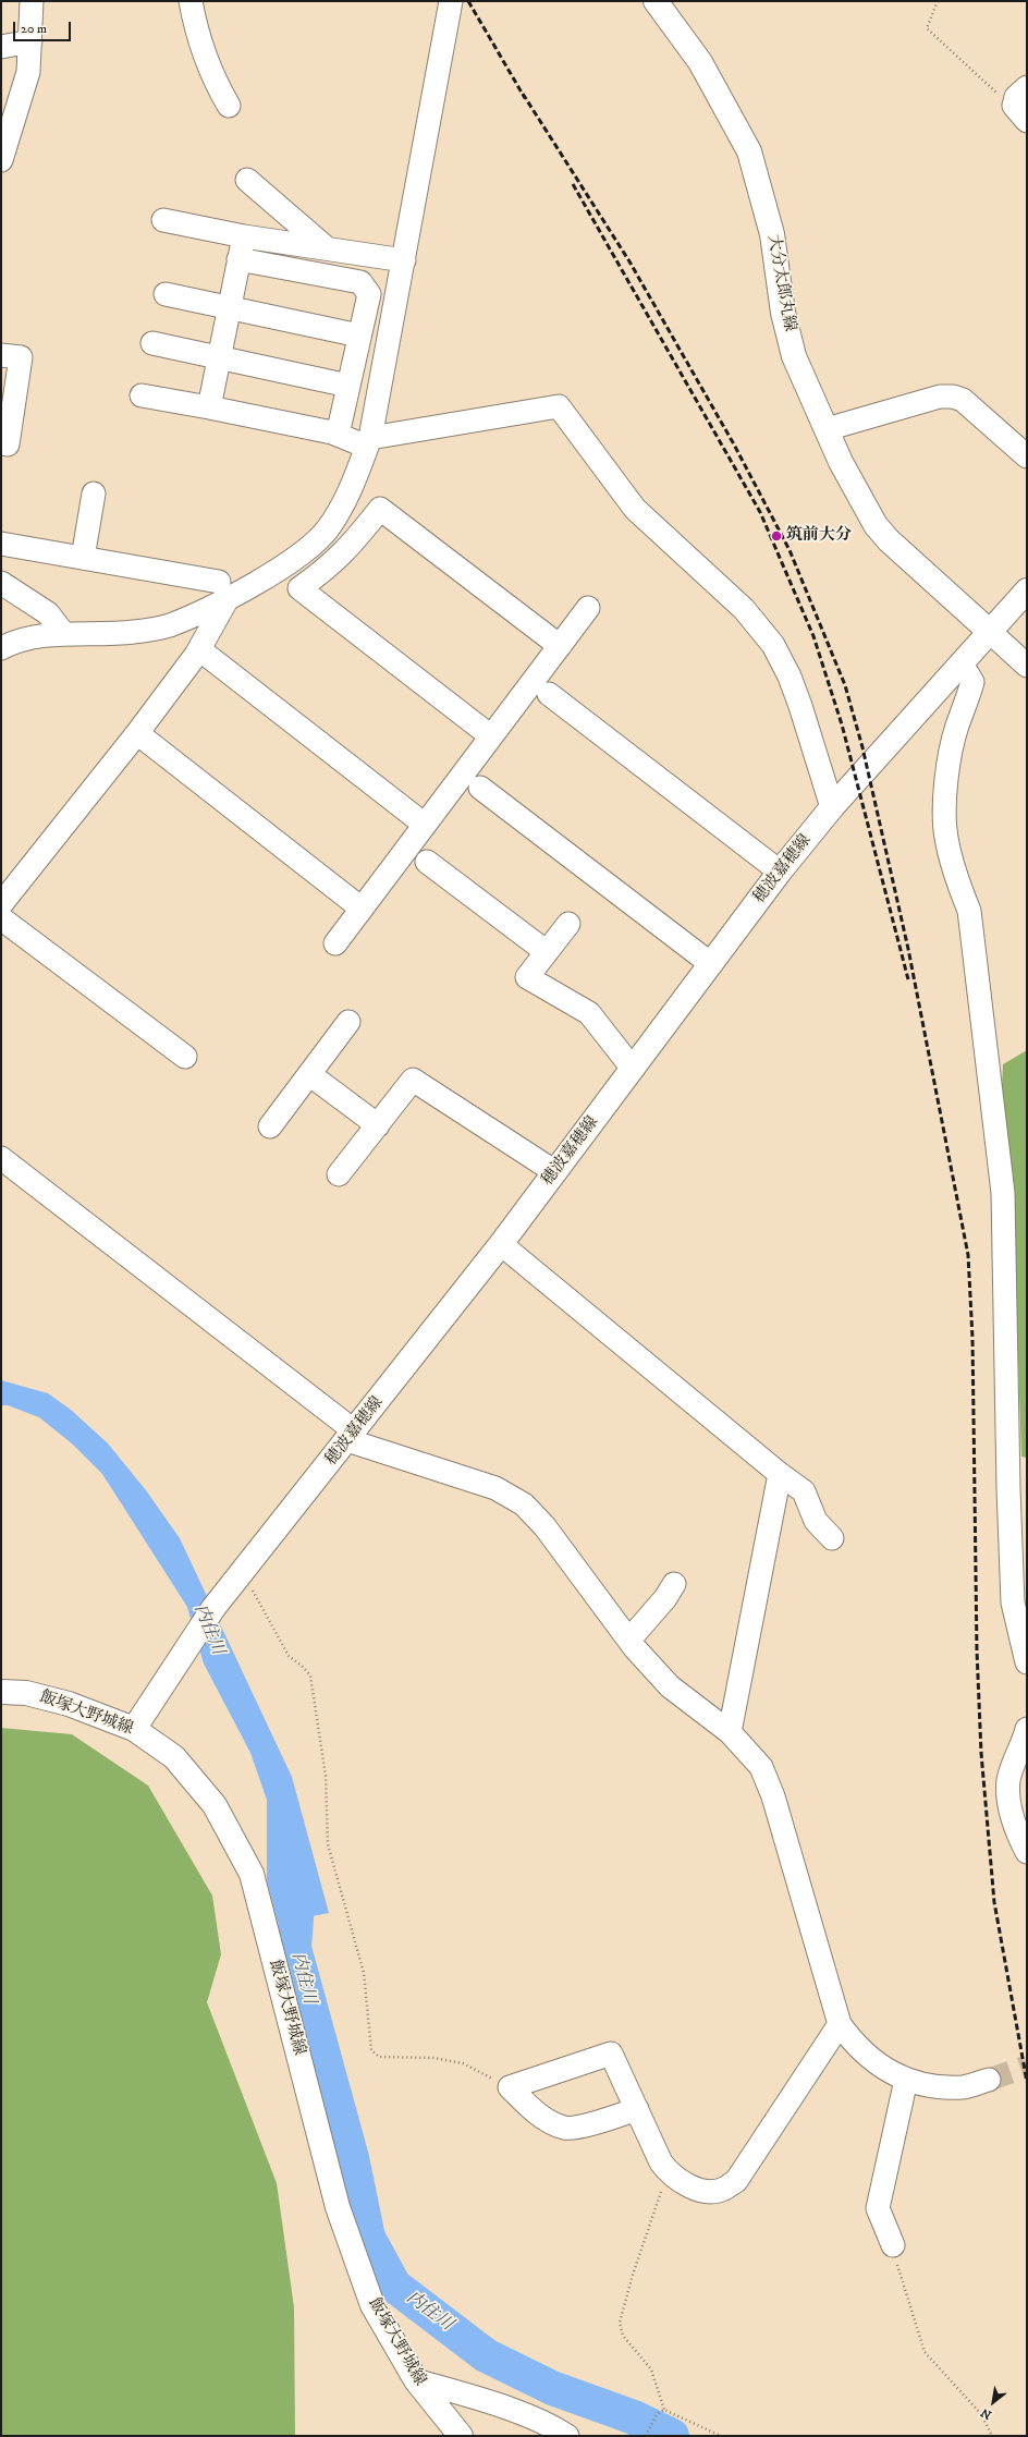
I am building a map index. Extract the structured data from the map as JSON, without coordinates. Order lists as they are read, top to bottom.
{
  "streets": {
    "main road": ["大分太郎丸線", "穂波嘉穂線", "飯塚大野城線"]
  },
  "crossings": [
    ["大分太郎丸線", "穂波嘉穂線"],
    ["穂波嘉穂線", "飯塚大野城線"]
  ],
  "water": ["内住川"],
  "places": ["筑前大分"],
  "scale_bar": "20 m",
  "north": "bottom left"
}
